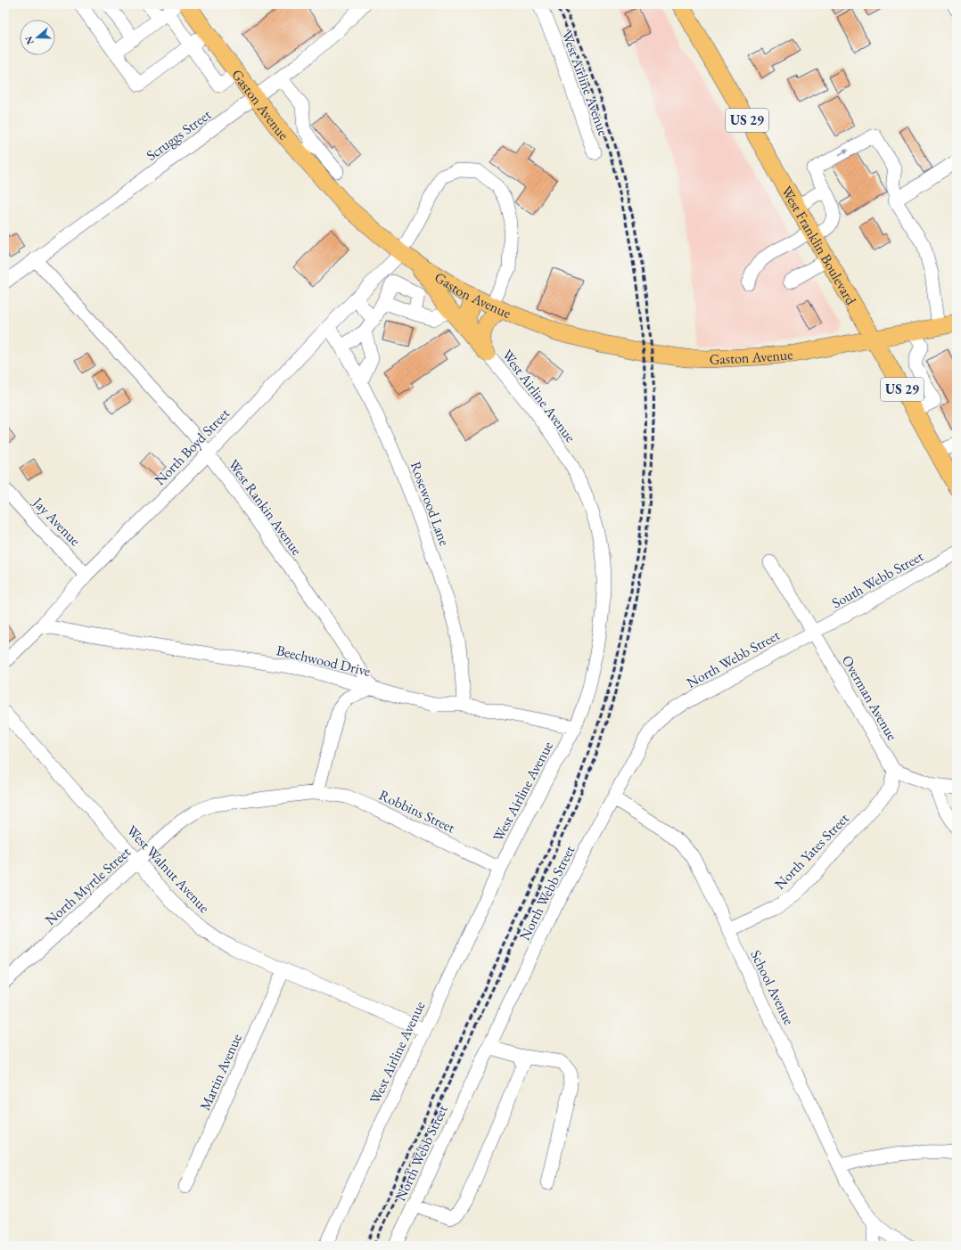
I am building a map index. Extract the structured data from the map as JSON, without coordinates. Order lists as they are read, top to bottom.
{
  "streets": {
    "main road": ["Gaston Avenue", "US 29", "West Franklin Boulevard"],
    "street": [
      "West Airline Avenue",
      "Scruggs Street",
      "North Boyd Street",
      "Rosewood Lane",
      "West Rankin Avenue",
      "Jay Avenue",
      "South Webb Street",
      "North Webb Street",
      "Beechwood Drive",
      "Overman Avenue",
      "Robbins Street",
      "North Yates Street",
      "West Walnut Avenue",
      "North Myrtle Street",
      "School Avenue",
      "Martin Avenue"
    ]
  },
  "crossings": [
    ["West Airline Avenue", "Beechwood Drive"],
    ["West Airline Avenue", "Robbins Street"],
    ["West Airline Avenue", "West Walnut Avenue"],
    ["Gaston Avenue", "Scruggs Street"],
    ["Gaston Avenue", "West Franklin Boulevard"],
    ["Gaston Avenue", "North Boyd Street"],
    ["Scruggs Street", "West Rankin Avenue"],
    ["North Boyd Street", "Rosewood Lane"],
    ["North Boyd Street", "West Rankin Avenue"],
    ["North Boyd Street", "Jay Avenue"],
    ["North Boyd Street", "Beechwood Drive"],
    ["Rosewood Lane", "Beechwood Drive"],
    ["West Rankin Avenue", "Beechwood Drive"],
    ["South Webb Street", "North Webb Street"],
    ["South Webb Street", "Overman Avenue"],
    ["North Webb Street", "Overman Avenue"],
    ["North Webb Street", "School Avenue"],
    ["Overman Avenue", "North Yates Street"],
    ["Robbins Street", "North Myrtle Street"],
    ["North Yates Street", "School Avenue"],
    ["West Walnut Avenue", "North Myrtle Street"],
    ["West Walnut Avenue", "Martin Avenue"]
  ],
  "north": "left"
}
